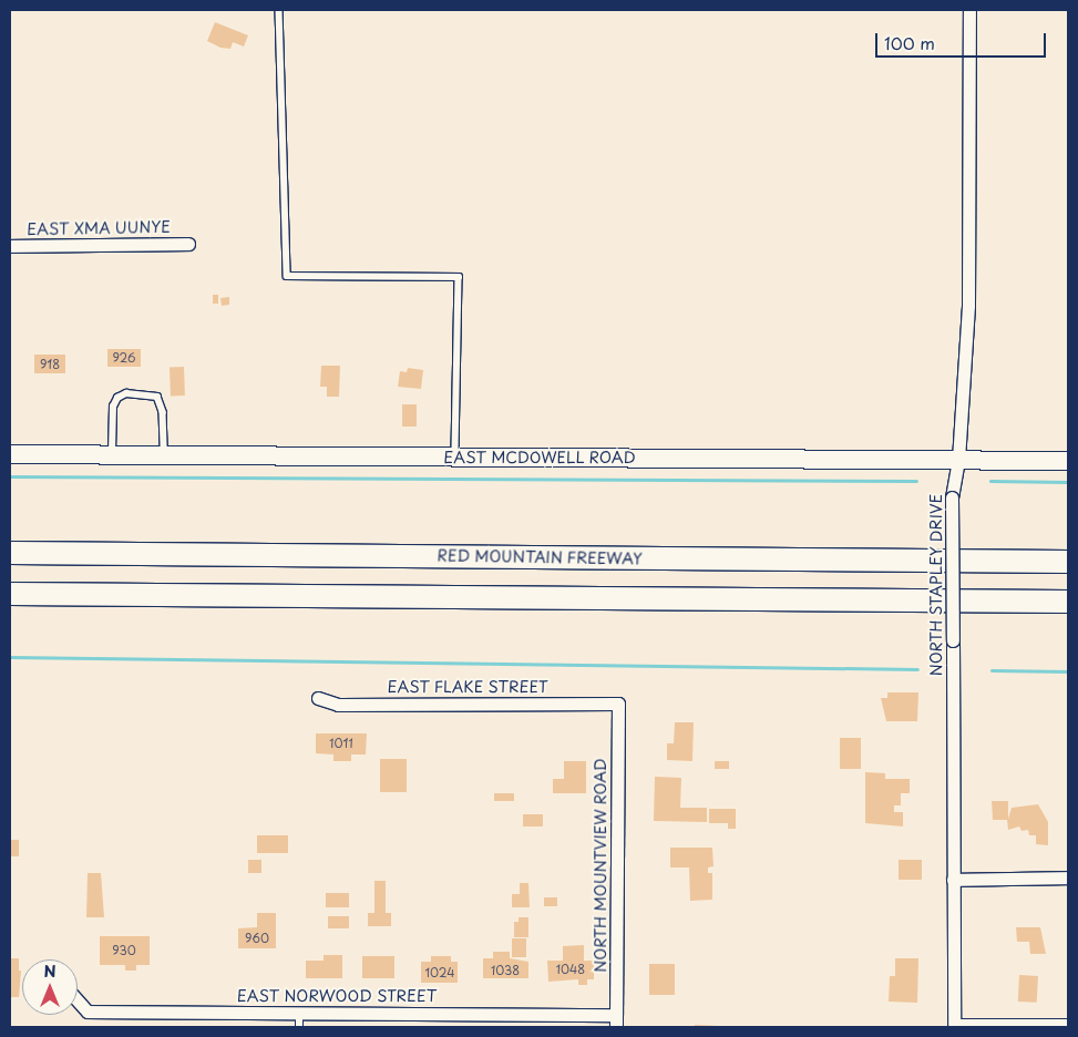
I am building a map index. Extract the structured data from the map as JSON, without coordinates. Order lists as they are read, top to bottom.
{
  "streets": {
    "highway": ["RED MOUNTAIN FREEWAY"],
    "street": [
      "EAST XMA UUNYE",
      "EAST MCDOWELL ROAD",
      "NORTH STAPLEY DRIVE",
      "EAST FLAKE STREET",
      "NORTH MOUNTVIEW ROAD",
      "EAST NORWOOD STREET"
    ]
  },
  "crossings": [
    ["EAST MCDOWELL ROAD", "NORTH STAPLEY DRIVE"],
    ["EAST FLAKE STREET", "NORTH MOUNTVIEW ROAD"],
    ["NORTH MOUNTVIEW ROAD", "EAST NORWOOD STREET"]
  ],
  "house_numbers": [
    "926",
    "918",
    "1011",
    "960",
    "930",
    "1048",
    "1038",
    "1024"
  ],
  "scale_bar": "100 m",
  "north": "top"
}
